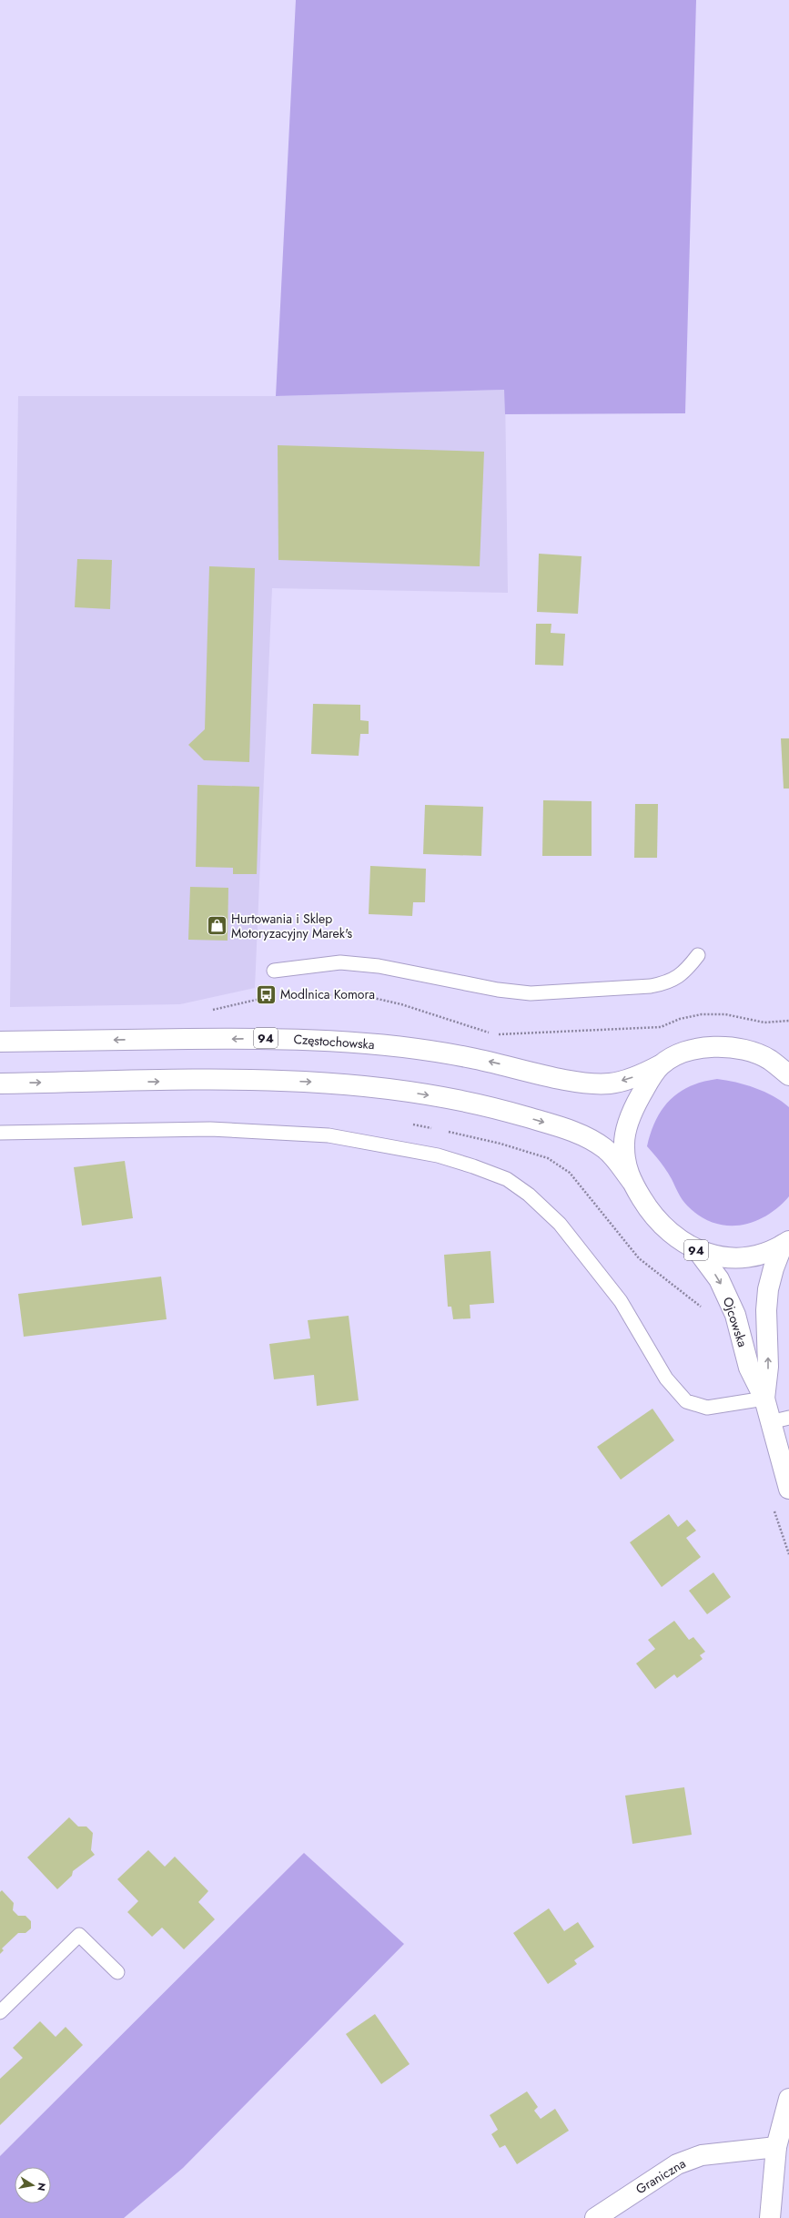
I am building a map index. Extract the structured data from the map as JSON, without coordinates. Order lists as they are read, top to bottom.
{
  "streets": {
    "main road": [
      "94",
      "Częstochowska",
      "Ojcowska",
      "Graniczna"
    ]
  },
  "crossings": [
    ["94", "Częstochowska"],
    ["94", "Ojcowska"]
  ],
  "places": {
    "shop": ["Hurtowania i Sklep Motoryzacyjny Marek's"],
    "bus stop": ["Modlnica Komora"]
  },
  "north": "right"
}
